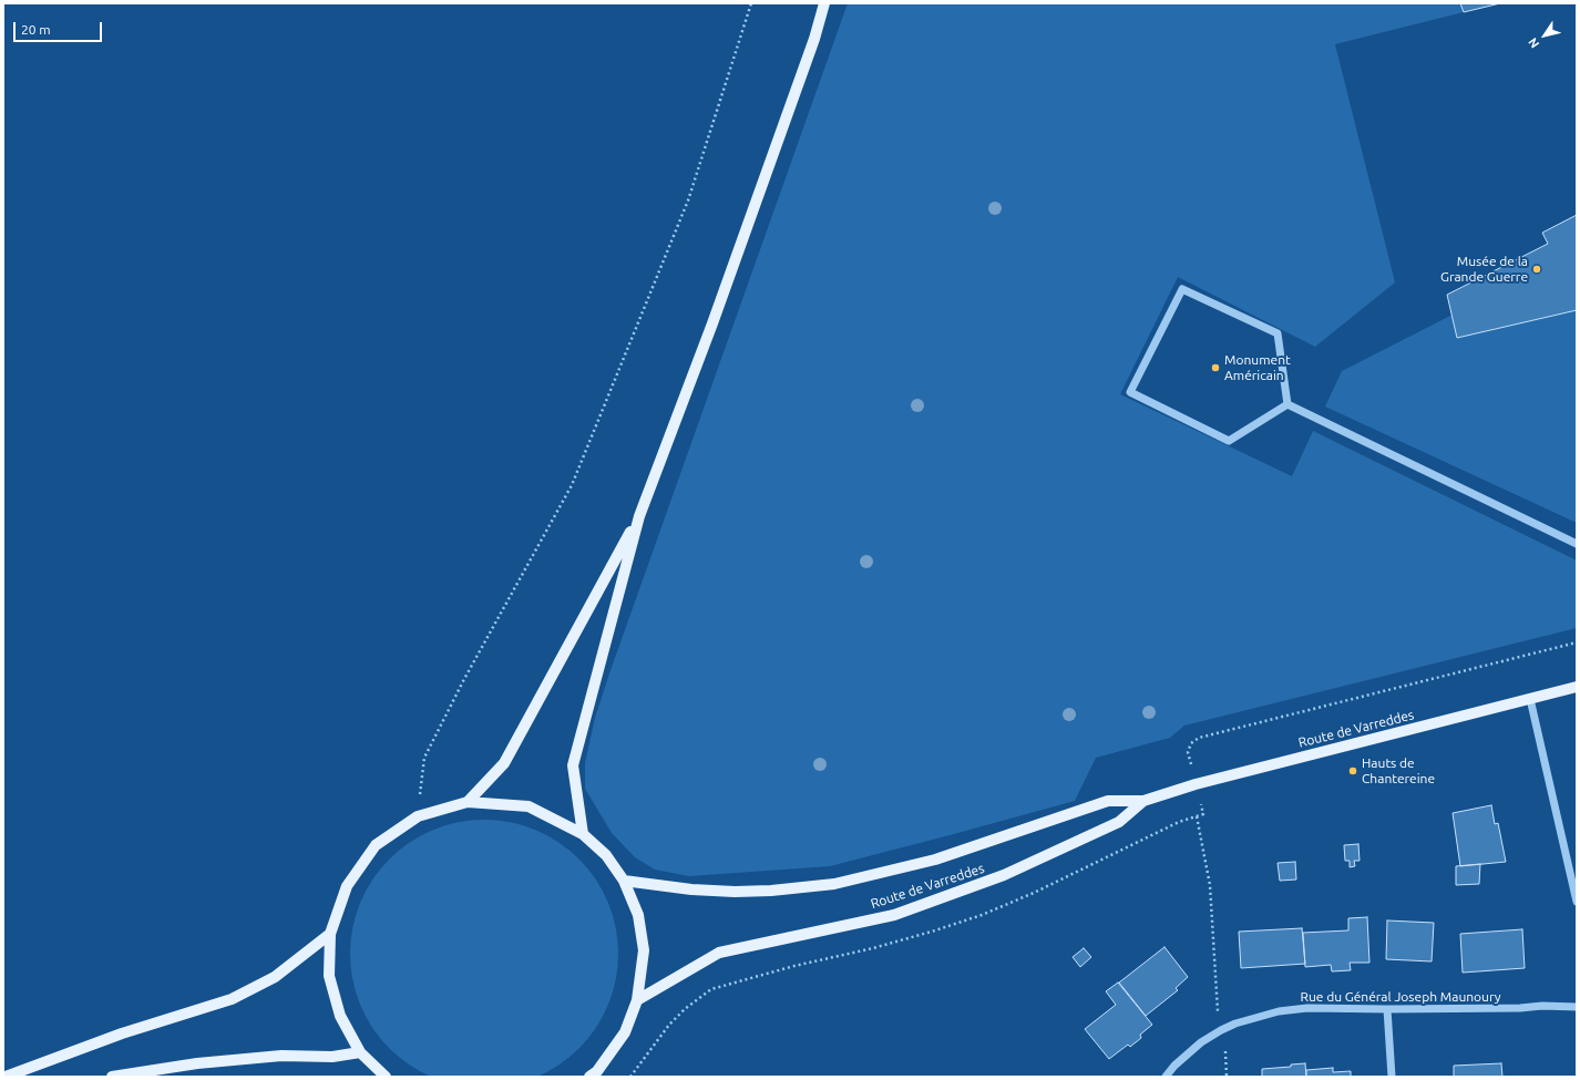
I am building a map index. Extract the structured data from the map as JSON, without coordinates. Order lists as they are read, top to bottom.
{
  "streets": {
    "main road": ["Route de Varreddes"],
    "street": ["Rue du Général Joseph Maunoury"]
  },
  "places": ["Musée de la Grande Guerre", "Monument Américain", "Hauts de Chantereine"],
  "scale_bar": "20 m",
  "north": "bottom left"
}
